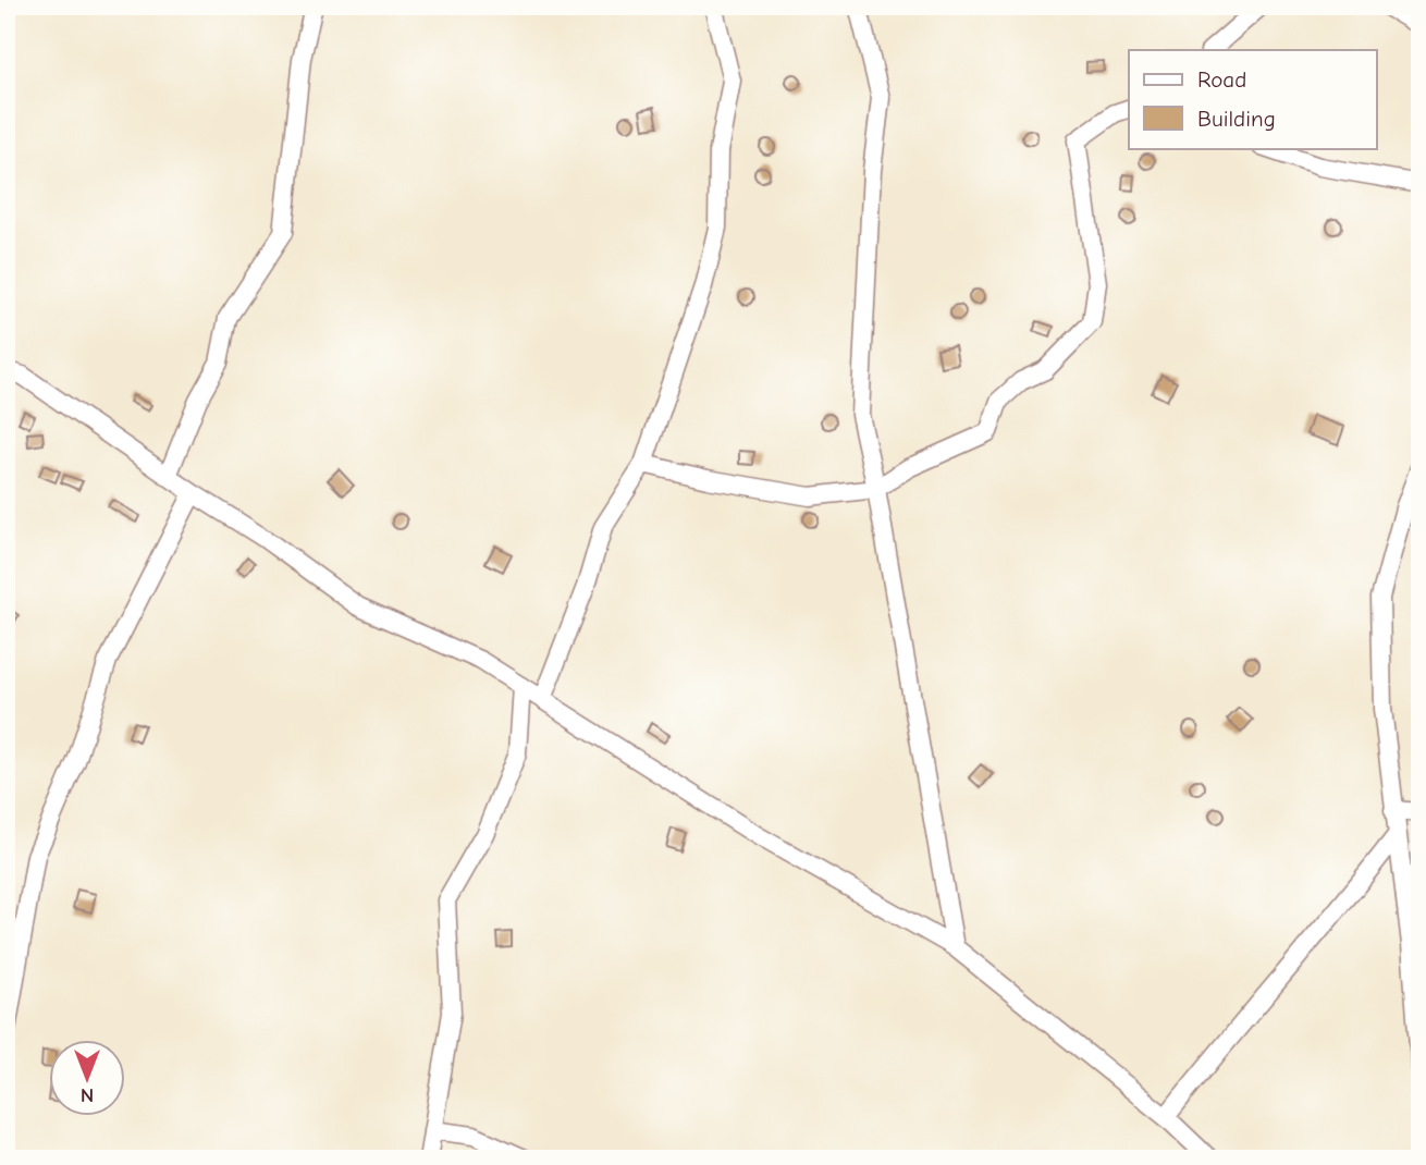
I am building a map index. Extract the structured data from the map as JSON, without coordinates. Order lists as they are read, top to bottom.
{
  "legend": ["Road", "Building"],
  "north": "bottom"
}
